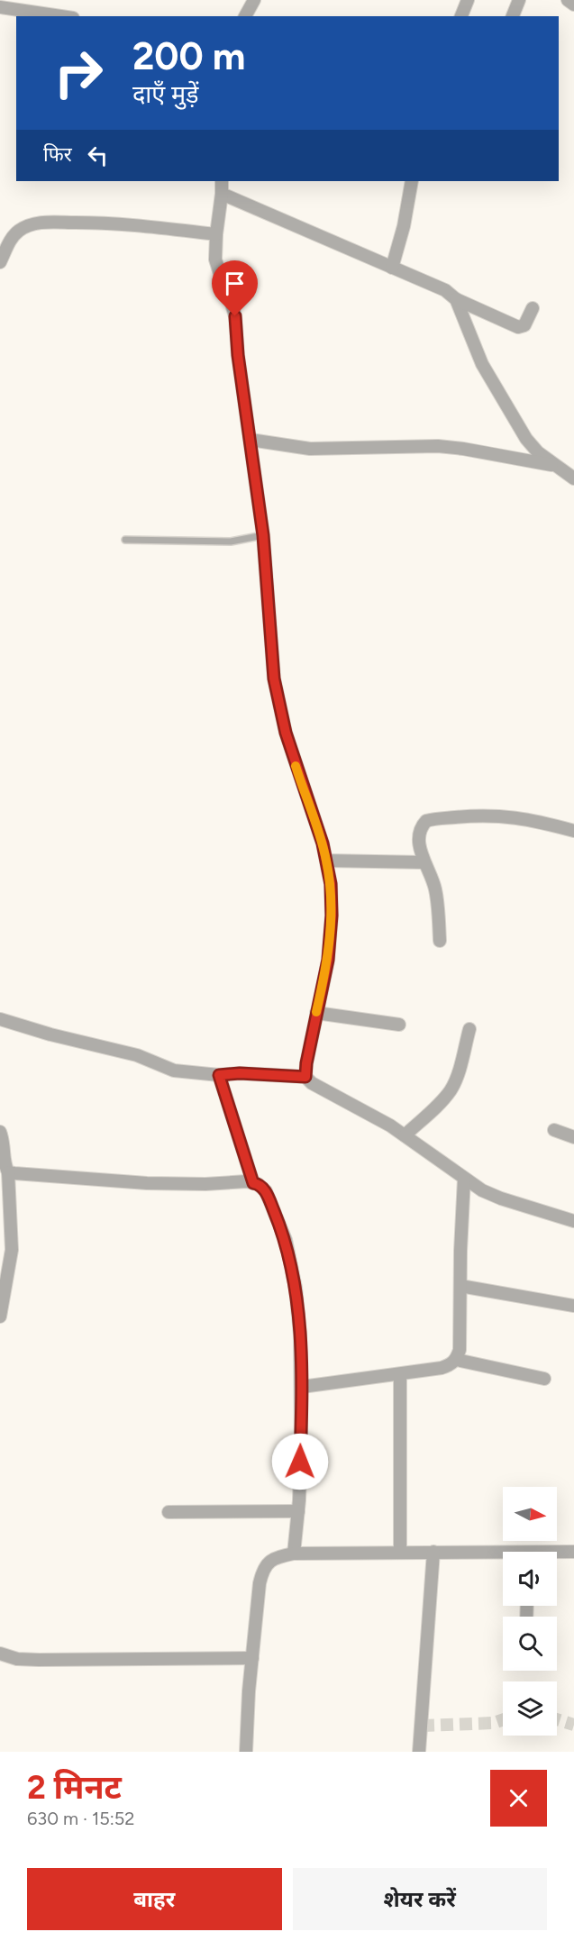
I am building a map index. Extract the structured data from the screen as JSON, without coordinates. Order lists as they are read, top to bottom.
{
  "north": "right",
  "page": {
    "turn": ["200 m", "दाएँ मुड़ें"],
    "then": "फिर",
    "heading": ["2 मिनट", "630 m · 15:52"],
    "buttons": ["बाहर", "शेयर करें"]
  }
}
